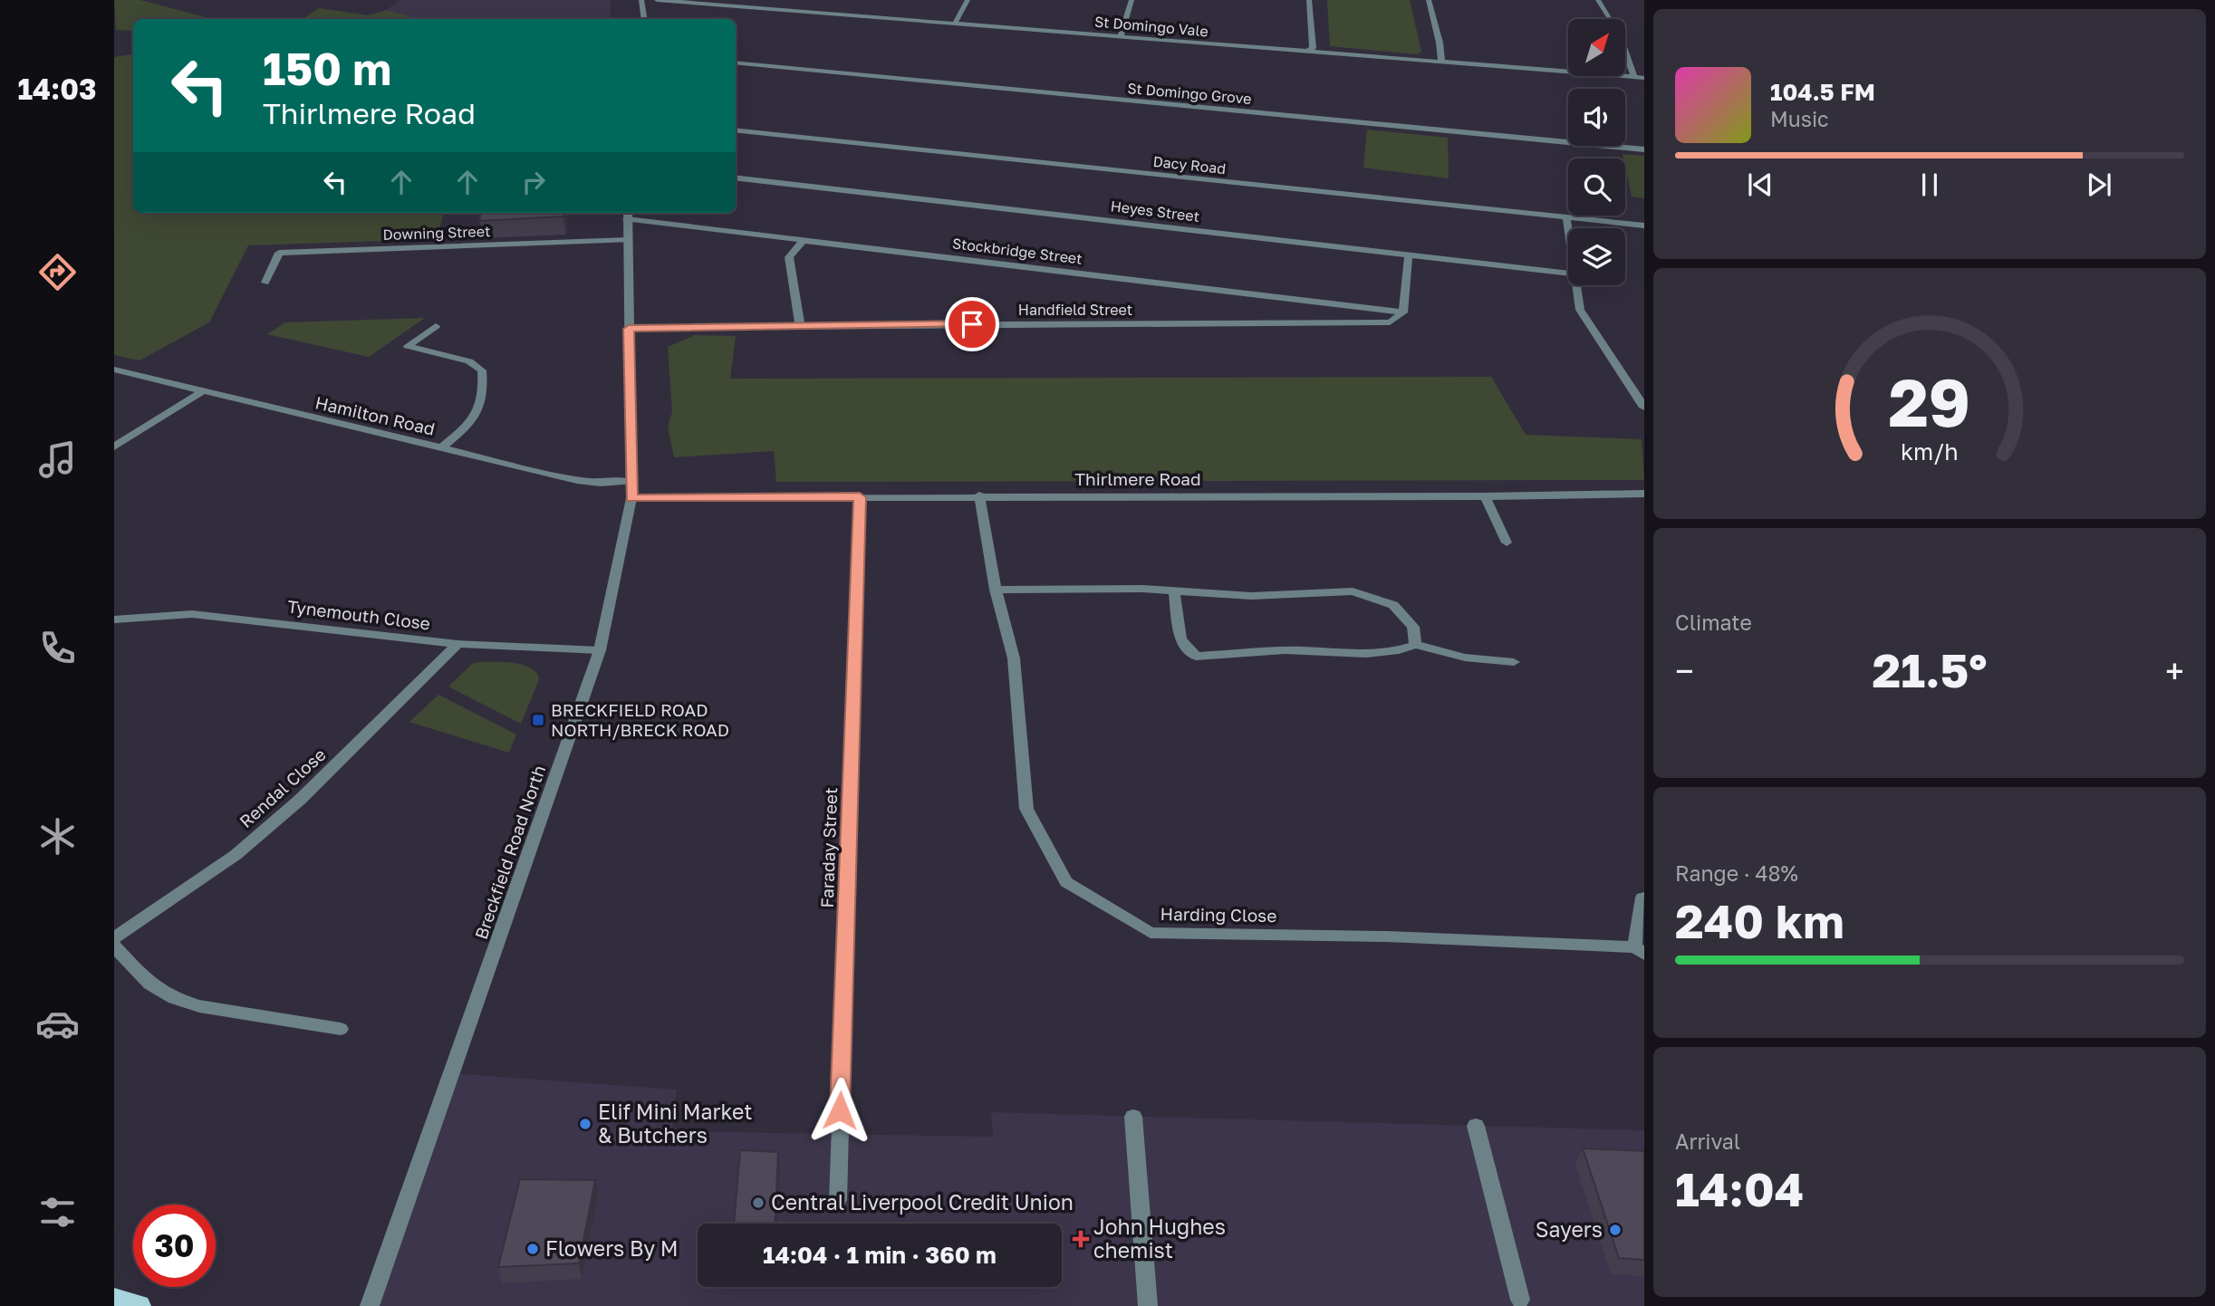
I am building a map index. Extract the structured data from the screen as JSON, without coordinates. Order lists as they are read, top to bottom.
{
  "streets": {
    "street": [
      "St Domingo Vale",
      "St Domingo Grove",
      "Dacy Road",
      "Heyes Street",
      "Downing Street",
      "Stockbridge Street",
      "Handfield Street",
      "Hamilton Road",
      "Thirlmere Road",
      "Tynemouth Close",
      "Rendal Close",
      "Faraday Street",
      "Breckfield Road North",
      "Harding Close"
    ]
  },
  "crossings": [
    ["Downing Street", "Breckfield Road North"],
    ["Stockbridge Street", "Handfield Street"],
    ["Stockbridge Street", "Breckfield Road North"],
    ["Handfield Street", "Breckfield Road North"],
    ["Hamilton Road", "Breckfield Road North"],
    ["Thirlmere Road", "Faraday Street"],
    ["Thirlmere Road", "Breckfield Road North"],
    ["Thirlmere Road", "Harding Close"],
    ["Tynemouth Close", "Rendal Close"],
    ["Tynemouth Close", "Breckfield Road North"]
  ],
  "places": {
    "transit": ["BRECKFIELD ROAD NORTH/BRECK ROAD"],
    "other": [
      "Elif Mini Market & Butchers",
      "Central Liverpool Credit Union",
      "Sayers",
      "Flowers By M"
    ],
    "health": ["John Hughes chemist"]
  },
  "north": "top right",
  "page": {
    "tabs": "14:03",
    "turn": ["150 m", "Thirlmere Road"],
    "song": ["104.5 FM", "Music"],
    "tile": [
      "Climate",
      ["Range · 48%", "240 km"],
      ["Arrival", "14:04"]
    ],
    "heat": ["−", "21.5°", "+"],
    "limit": "30",
    "trip": "14:04 · 1 min · 360 m",
    "gauge": ["29", "km/h"]
  }
}
